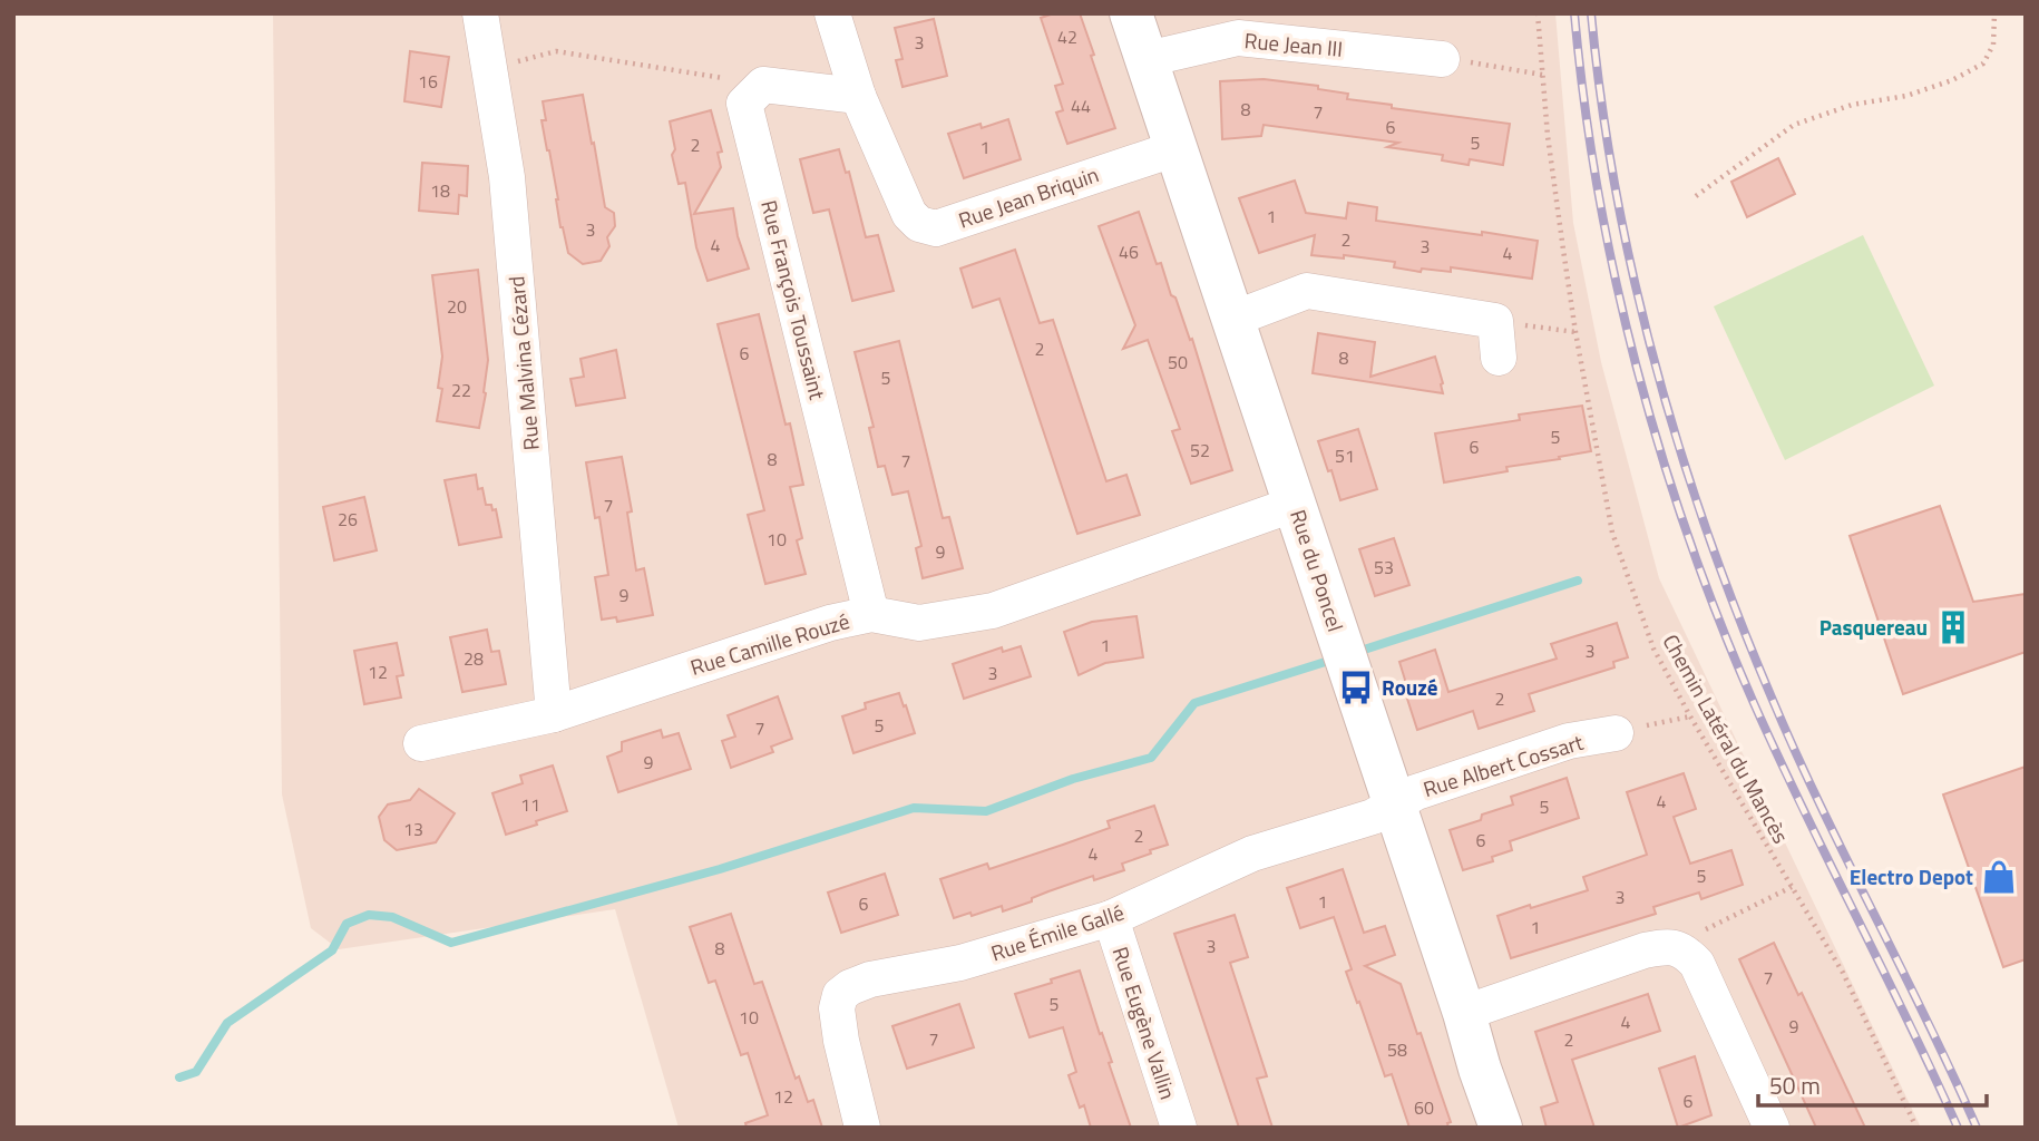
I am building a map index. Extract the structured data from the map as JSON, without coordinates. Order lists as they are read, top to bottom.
{
  "streets": {
    "street": [
      "Rue Jean III",
      "Rue Jean Briquin",
      "Rue François Toussaint",
      "Rue Malvina Cézard",
      "Rue du Poncel",
      "Rue Camille Rouzé",
      "Rue Albert Cossart",
      "Rue Émile Gallé",
      "Rue Eugène Vallin"
    ],
    "path": ["Chemin Latéral du Mancès"]
  },
  "crossings": [
    ["Rue Jean III", "Rue du Poncel"],
    ["Rue Jean Briquin", "Rue du Poncel"],
    ["Rue François Toussaint", "Rue Camille Rouzé"],
    ["Rue Malvina Cézard", "Rue Camille Rouzé"],
    ["Rue du Poncel", "Rue Camille Rouzé"],
    ["Rue du Poncel", "Rue Albert Cossart"],
    ["Rue du Poncel", "Rue Émile Gallé"],
    ["Rue Albert Cossart", "Rue Émile Gallé"],
    ["Rue Émile Gallé", "Rue Eugène Vallin"]
  ],
  "places": {
    "building": ["Pasquereau"],
    "bus stop": ["Rouzé"],
    "shop": ["Electro Depot"]
  },
  "house_numbers": [
    "42",
    "3",
    "16",
    "44",
    "8",
    "7",
    "6",
    "5",
    "2",
    "1",
    "18",
    "1",
    "3",
    "2",
    "4",
    "3",
    "46",
    "4",
    "20",
    "2",
    "6",
    "8",
    "50",
    "5",
    "22",
    "5",
    "6",
    "52",
    "51",
    "8",
    "7",
    "7",
    "26",
    "10",
    "9",
    "53",
    "9",
    "1",
    "3",
    "28",
    "12",
    "3",
    "2",
    "5",
    "7",
    "9",
    "4",
    "11",
    "5",
    "13",
    "2",
    "6",
    "4",
    "5",
    "3",
    "1",
    "6",
    "1",
    "3",
    "8",
    "7",
    "5",
    "10",
    "4",
    "9",
    "7",
    "2",
    "58",
    "12",
    "6",
    "60"
  ],
  "scale_bar": "50 m"
}
